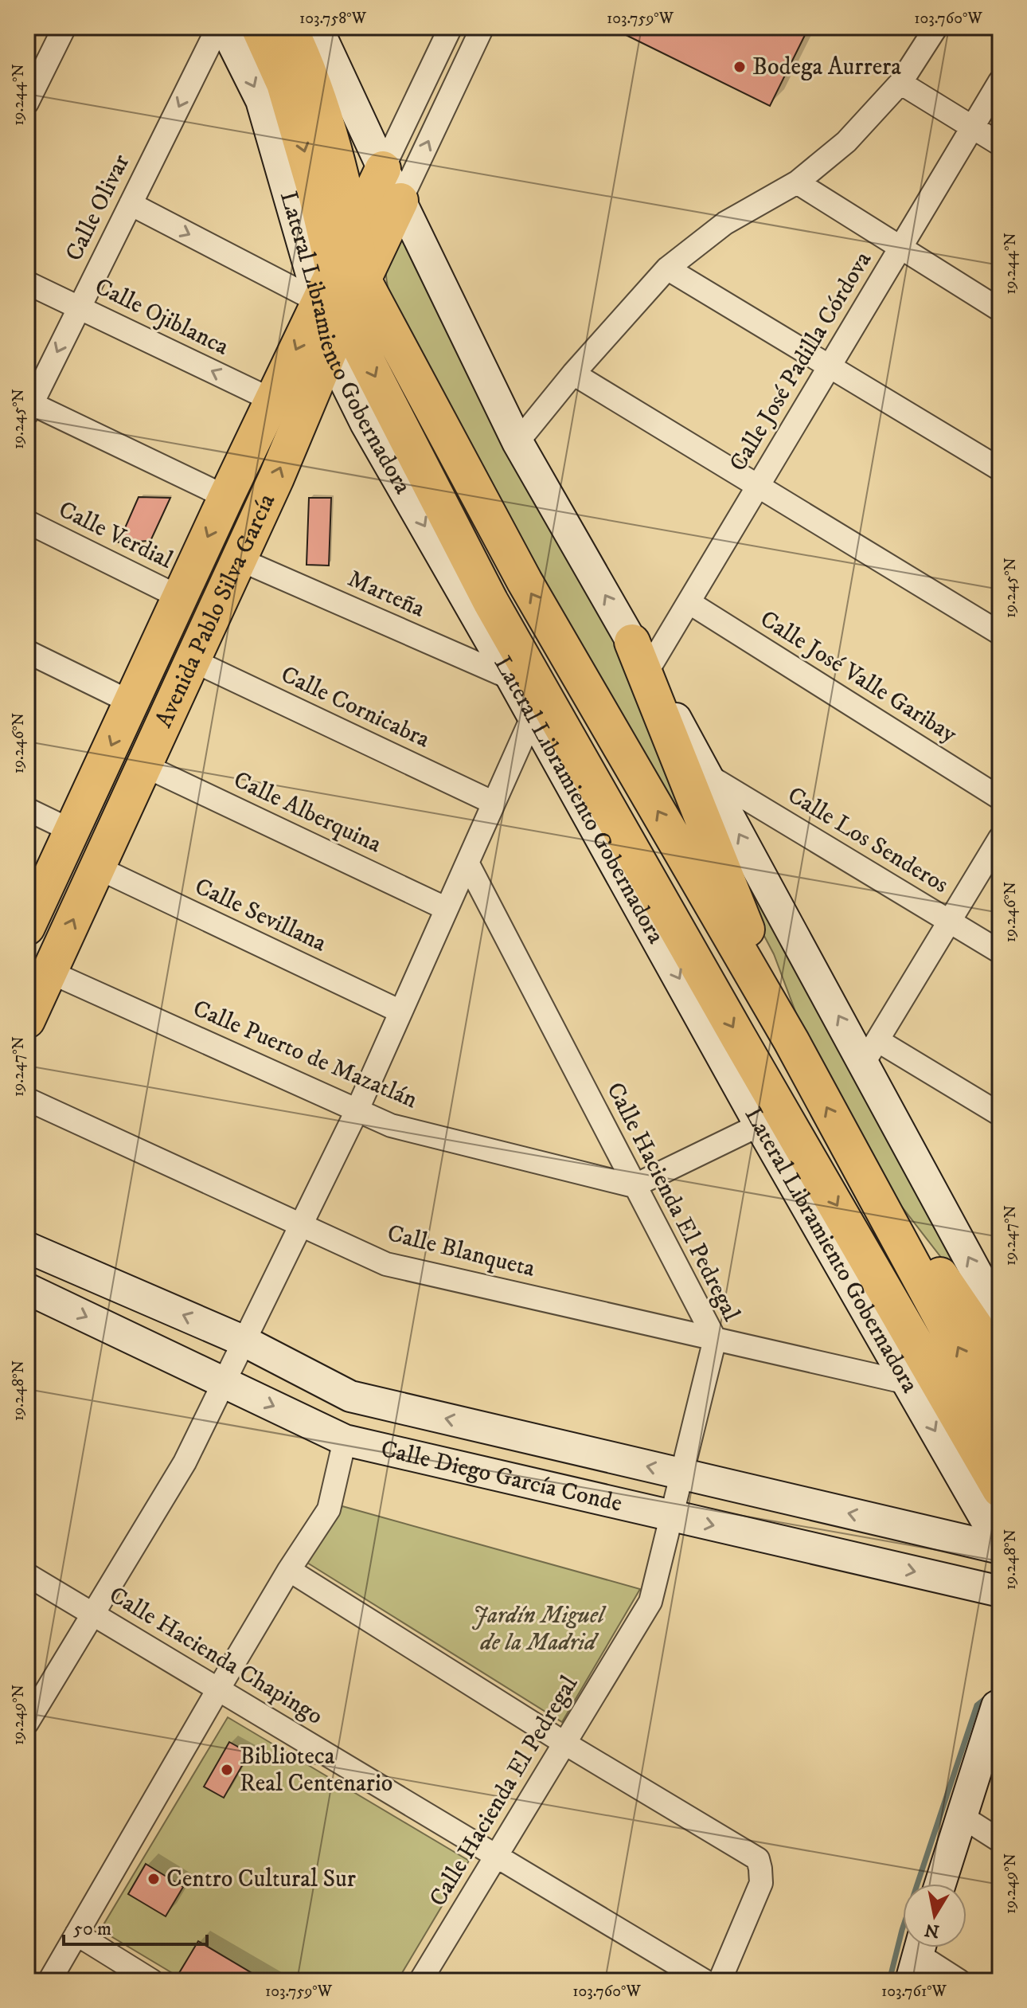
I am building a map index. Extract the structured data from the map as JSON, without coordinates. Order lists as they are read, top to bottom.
{
  "streets": {
    "main road": ["Avenida Pablo Silva García"],
    "street": [
      "Calle Olivar",
      "Calle Ojiblanca",
      "Lateral Libramiento Gobernadora",
      "Calle José Padilla Córdova",
      "Calle Verdial",
      "Marteña",
      "Calle José Valle Garibay",
      "Calle Cornicabra",
      "Calle Alberquina",
      "Calle Los Senderos",
      "Calle Sevillana",
      "Calle Puerto de Mazatlán",
      "Calle Hacienda El Pedregal",
      "Calle Blanqueta",
      "Calle Diego García Conde",
      "Calle Hacienda Chapingo"
    ]
  },
  "crossings": [
    ["Calle Olivar", "Calle Ojiblanca"],
    ["Calle Ojiblanca", "Avenida Pablo Silva García"],
    ["Lateral Libramiento Gobernadora", "Marteña"],
    ["Lateral Libramiento Gobernadora", "Avenida Pablo Silva García"],
    ["Lateral Libramiento Gobernadora", "Calle Blanqueta"],
    ["Lateral Libramiento Gobernadora", "Calle Diego García Conde"],
    ["Calle José Padilla Córdova", "Calle José Valle Garibay"],
    ["Calle Verdial", "Avenida Pablo Silva García"],
    ["Marteña", "Avenida Pablo Silva García"],
    ["Avenida Pablo Silva García", "Calle Cornicabra"],
    ["Avenida Pablo Silva García", "Calle Alberquina"],
    ["Avenida Pablo Silva García", "Calle Sevillana"],
    ["Avenida Pablo Silva García", "Calle Puerto de Mazatlán"],
    ["Calle Puerto de Mazatlán", "Calle Hacienda El Pedregal"],
    ["Calle Hacienda El Pedregal", "Calle Blanqueta"],
    ["Calle Hacienda El Pedregal", "Calle Diego García Conde"],
    ["Calle Hacienda El Pedregal", "Calle Hacienda Chapingo"]
  ],
  "one_way": ["Calle Olivar"],
  "parks": ["Jardín Miguel de la Madrid"],
  "places": ["Bodega Aurrera", "Biblioteca Real Centenario", "Centro Cultural Sur"],
  "scale_bar": "50 m",
  "north": "bottom",
  "coordinates": [
    "103.758°W",
    "103.759°W",
    "103.760°W",
    "19.244°N",
    "19.245°N",
    "19.246°N",
    "19.247°N",
    "19.248°N",
    "19.249°N",
    "103.761°W"
  ]
}
